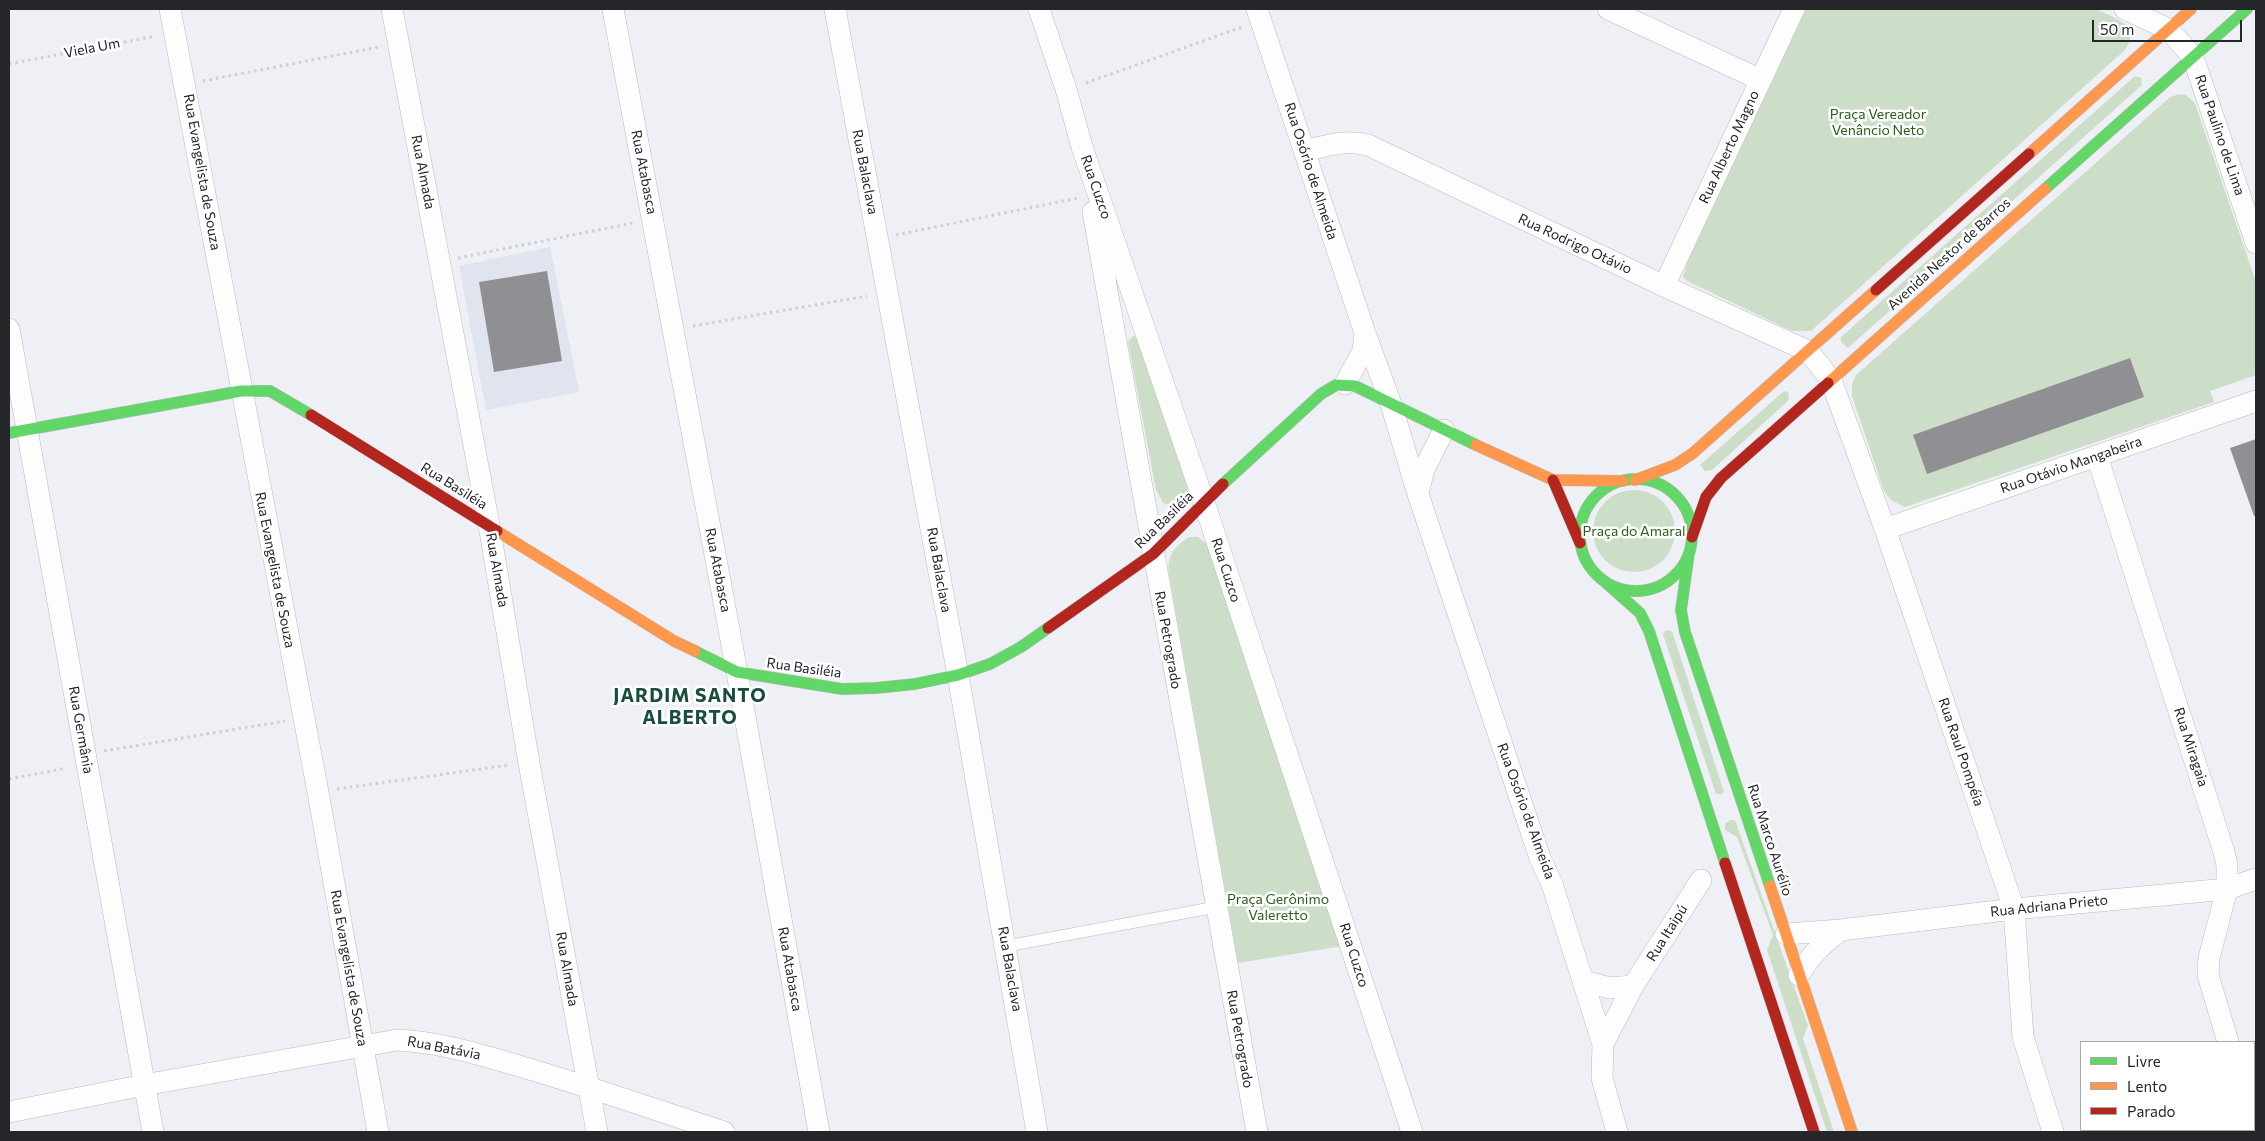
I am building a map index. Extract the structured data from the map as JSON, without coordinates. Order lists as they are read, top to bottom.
{
  "streets": {
    "street": [
      "Rua Paulino de Lima",
      "Rua Alberto Magno",
      "Rua Osório de Almeida",
      "Rua Evangelista de Souza",
      "Rua Almada",
      "Rua Atabasca",
      "Rua Balaclava",
      "Rua Cuzco",
      "Rua Rodrigo Otávio",
      "Avenida Nestor de Barros",
      "Rua Otávio Mangabeira",
      "Rua Basiléia",
      "Rua Petrogrado",
      "Rua Germânia",
      "Rua Miragaia",
      "Rua Raul Pompéia",
      "Rua Marco Aurélio",
      "Rua Adriana Prieto",
      "Rua Itaipú",
      "Rua Batávia"
    ],
    "path": ["Viela Um"]
  },
  "crossings": [
    ["Viela Um", "Rua Evangelista de Souza"],
    ["Rua Paulino de Lima", "Avenida Nestor de Barros"],
    ["Rua Alberto Magno", "Rua Rodrigo Otávio"],
    ["Rua Osório de Almeida", "Rua Rodrigo Otávio"],
    ["Rua Osório de Almeida", "Rua Itaipú"],
    ["Rua Evangelista de Souza", "Rua Basiléia"],
    ["Rua Evangelista de Souza", "Rua Batávia"],
    ["Rua Almada", "Rua Basiléia"],
    ["Rua Almada", "Rua Batávia"],
    ["Rua Atabasca", "Rua Basiléia"],
    ["Rua Balaclava", "Rua Basiléia"],
    ["Rua Cuzco", "Rua Basiléia"],
    ["Rua Cuzco", "Rua Petrogrado"],
    ["Rua Rodrigo Otávio", "Avenida Nestor de Barros"],
    ["Rua Rodrigo Otávio", "Rua Raul Pompéia"],
    ["Avenida Nestor de Barros", "Rua Raul Pompéia"],
    ["Avenida Nestor de Barros", "Rua Marco Aurélio"],
    ["Rua Otávio Mangabeira", "Rua Miragaia"],
    ["Rua Otávio Mangabeira", "Rua Raul Pompéia"],
    ["Rua Basiléia", "Rua Petrogrado"],
    ["Rua Basiléia", "Rua Germânia"],
    ["Rua Germânia", "Rua Batávia"],
    ["Rua Miragaia", "Rua Adriana Prieto"],
    ["Rua Raul Pompéia", "Rua Adriana Prieto"],
    ["Rua Marco Aurélio", "Rua Adriana Prieto"]
  ],
  "districts": ["JARDIM SANTO ALBERTO"],
  "parks": ["Praça Vereador Venâncio Neto", "Praça do Amaral", "Praça Gerônimo Valeretto"],
  "legend": ["Livre", "Lento", "Parado"],
  "scale_bar": "50 m"
}
